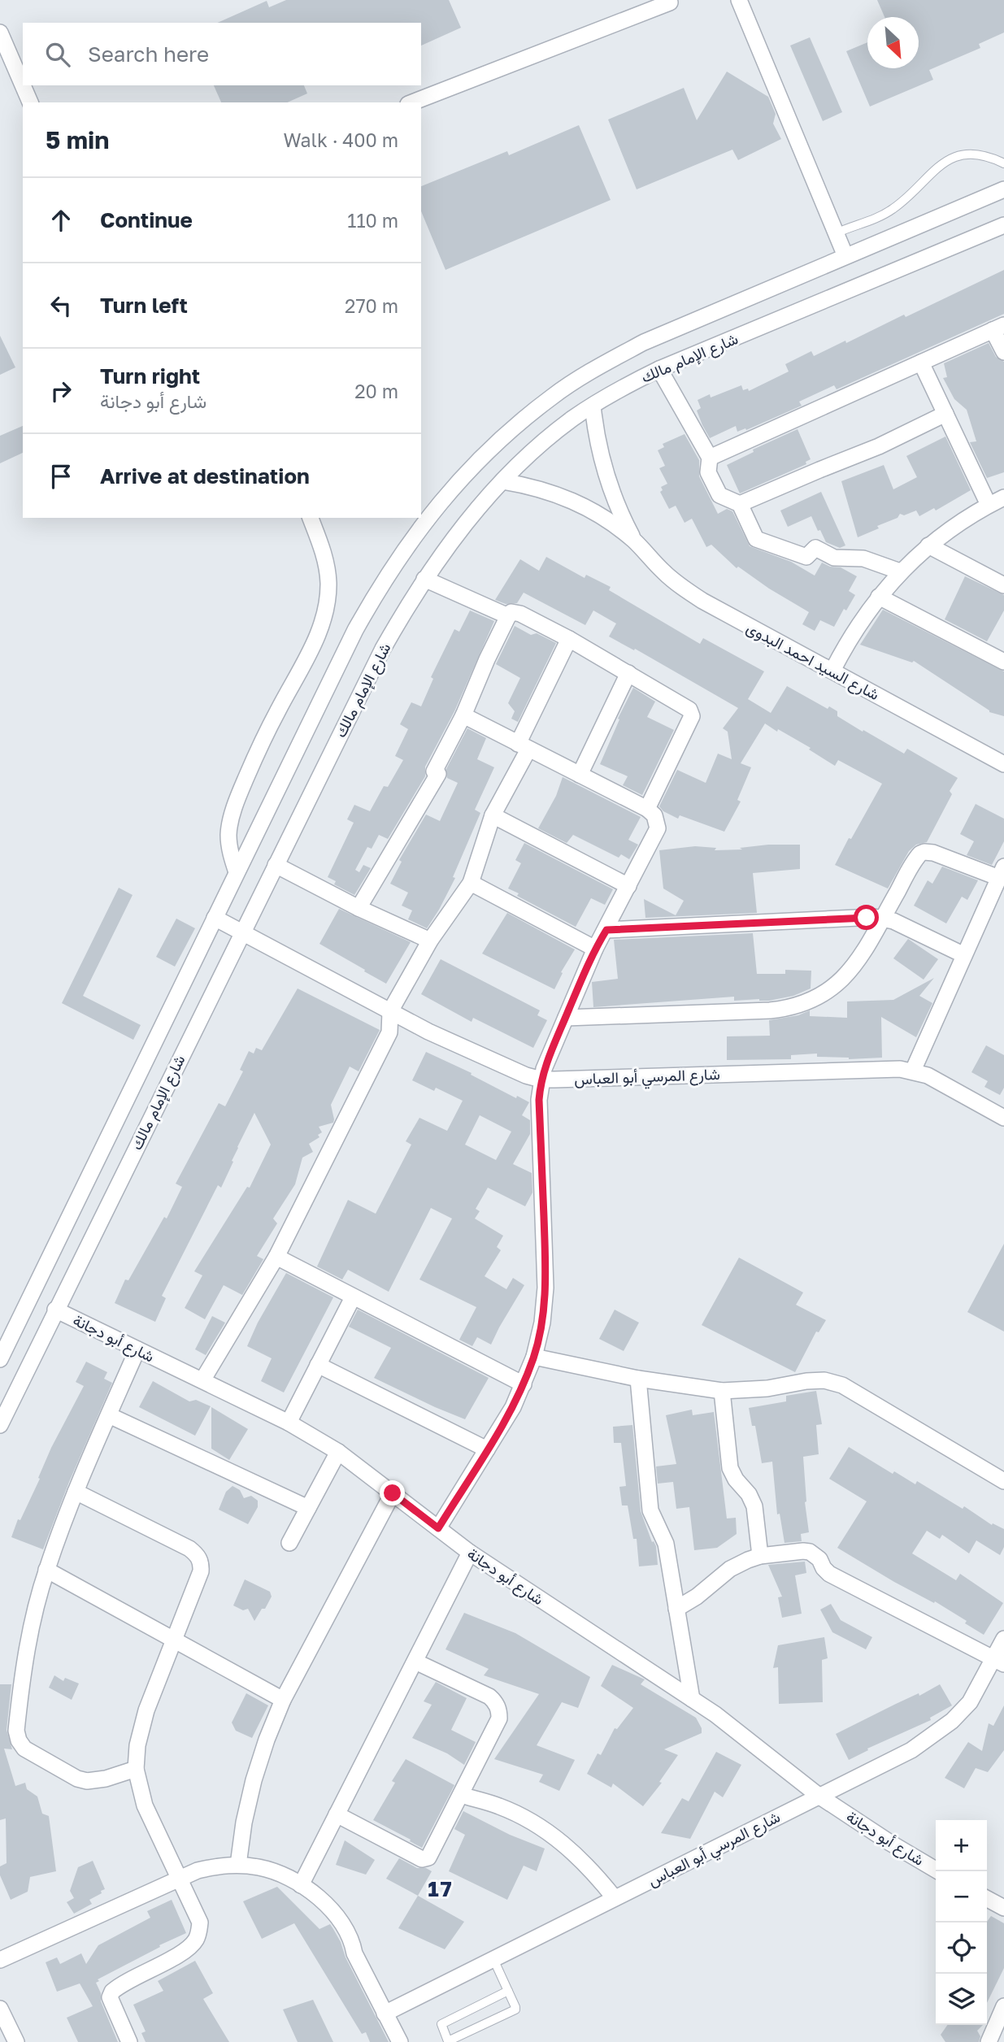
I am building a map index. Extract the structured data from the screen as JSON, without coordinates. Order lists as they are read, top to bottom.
{
  "streets": {
    "street": [
      "شارع الإمام مالك",
      "شارع السيد احمد البدوى",
      "شارع المرسي أبو العباس",
      "شارع أبو دجانة"
    ]
  },
  "crossings": [
    ["شارع الإمام مالك", "شارع السيد احمد البدوى"],
    ["شارع الإمام مالك", "شارع المرسي أبو العباس"],
    ["شارع الإمام مالك", "شارع أبو دجانة"],
    ["شارع المرسي أبو العباس", "شارع أبو دجانة"]
  ],
  "districts": ["17"],
  "north": "bottom right",
  "page": {
    "search": "Search here",
    "heading": ["5 min", "Walk · 400 m"],
    "list": [
      ["Continue", "110 m"],
      ["Turn left", "270 m"],
      ["Turn right", "شارع أبو دجانة", "20 m"],
      "Arrive at destination"
    ],
    "map_buttons": ["+", "−"]
  }
}
